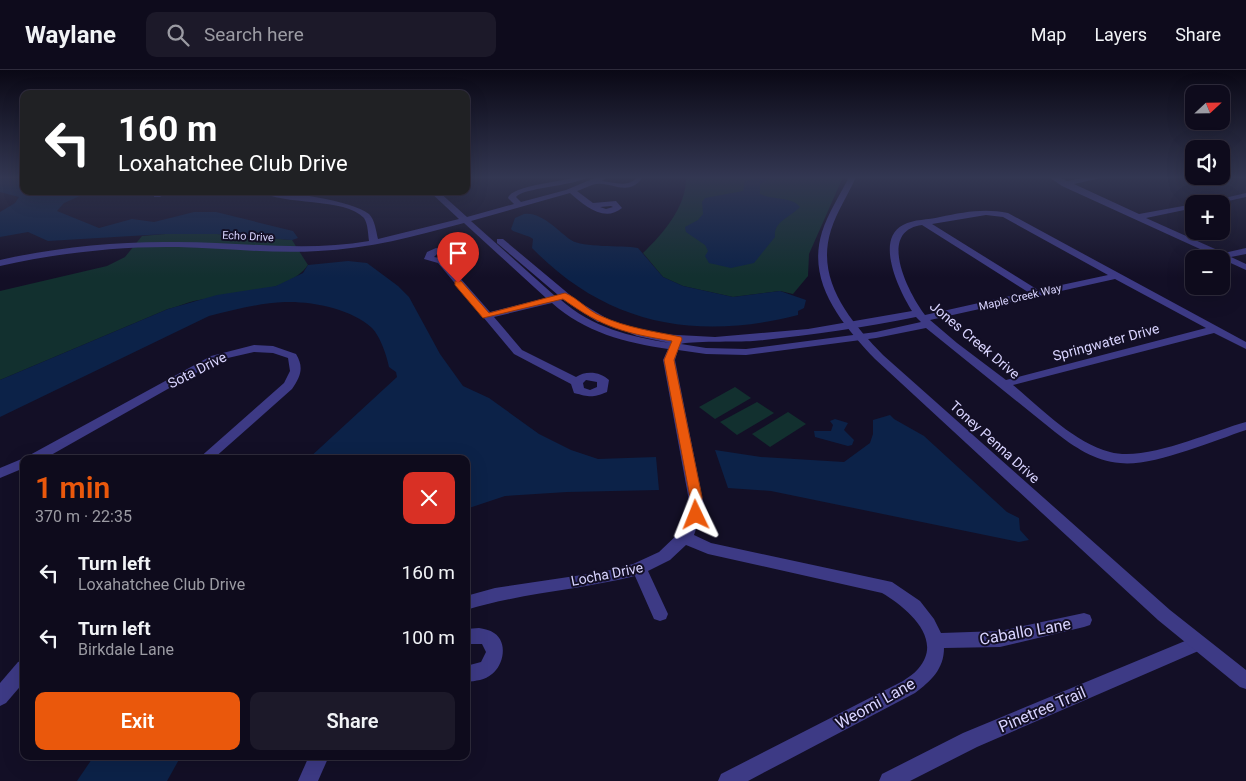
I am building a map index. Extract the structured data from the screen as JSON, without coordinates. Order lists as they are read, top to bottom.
{
  "streets": {
    "street": [
      "Echo Drive",
      "Maple Creek Way",
      "Jones Creek Drive",
      "Springwater Drive",
      "Sota Drive",
      "Toney Penna Drive",
      "Locha Drive",
      "Caballo Lane",
      "Weomi Lane",
      "Pinetree Trail"
    ]
  },
  "crossings": [
    ["Maple Creek Way", "Jones Creek Drive"],
    ["Maple Creek Way", "Toney Penna Drive"],
    ["Jones Creek Drive", "Springwater Drive"],
    ["Toney Penna Drive", "Pinetree Trail"],
    ["Caballo Lane", "Weomi Lane"]
  ],
  "north": "right",
  "page": {
    "header": "Waylane",
    "search": "Search here",
    "nav": ["Map", "Layers", "Share"],
    "map_buttons": ["+", "−"],
    "turn": ["160 m", "Loxahatchee Club Drive"],
    "heading": ["1 min", "370 m · 22:35"],
    "list": [
      {
        "name": "Turn left",
        "note": "Loxahatchee Club Drive",
        "value": "160 m"
      },
      {
        "name": "Turn left",
        "note": "Birkdale Lane",
        "value": "100 m"
      }
    ],
    "buttons": ["Exit", "Share"]
  }
}
